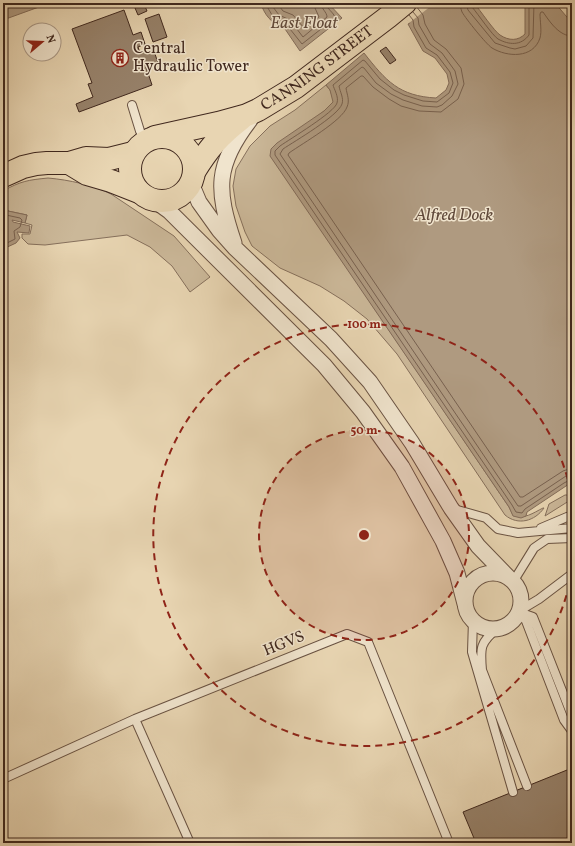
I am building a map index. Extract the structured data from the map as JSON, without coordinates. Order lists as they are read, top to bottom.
{
  "streets": {
    "highway": ["CANNING STREET"],
    "lane": ["HGVS"]
  },
  "water": ["East Float", "Alfred Dock"],
  "places": {
    "building": ["Central Hydraulic Tower"]
  },
  "north": "right",
  "rings": ["100 m", "50 m"]
}
